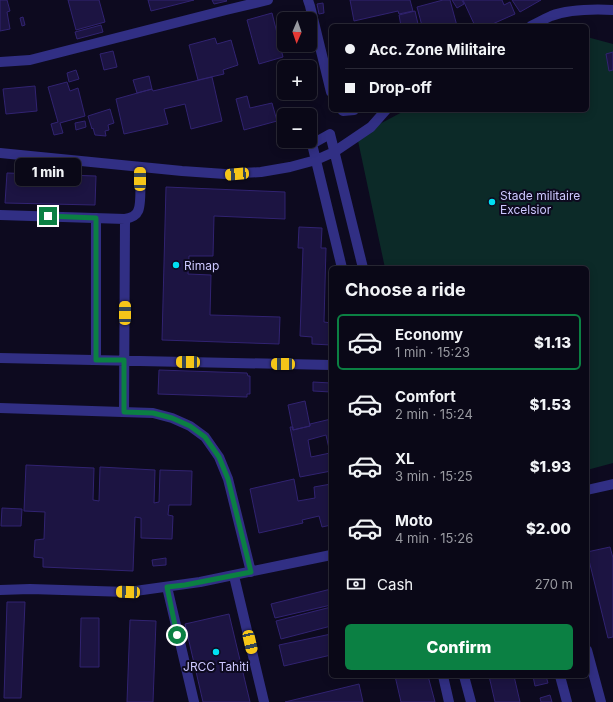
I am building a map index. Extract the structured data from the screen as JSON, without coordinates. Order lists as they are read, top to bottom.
{
  "places": ["Stade militaire Excelsior", "Rimap", "JRCC Tahiti"],
  "north": "bottom",
  "page": {
    "map_buttons": ["+", "−"],
    "banner": ["Acc. Zone Militaire", "Drop-off"],
    "bubble": "1 min",
    "heading": "Choose a ride",
    "list": [
      {
        "name": "Economy",
        "note": "1 min · 15:23",
        "value": "$1.13"
      },
      {
        "name": "Comfort",
        "note": "2 min · 15:24",
        "value": "$1.53"
      },
      {
        "name": "XL",
        "note": "3 min · 15:25",
        "value": "$1.93"
      },
      {
        "name": "Moto",
        "note": "4 min · 15:26",
        "value": "$2.00"
      }
    ],
    "pay": ["Cash", "270 m"],
    "buttons": "Confirm"
  }
}
